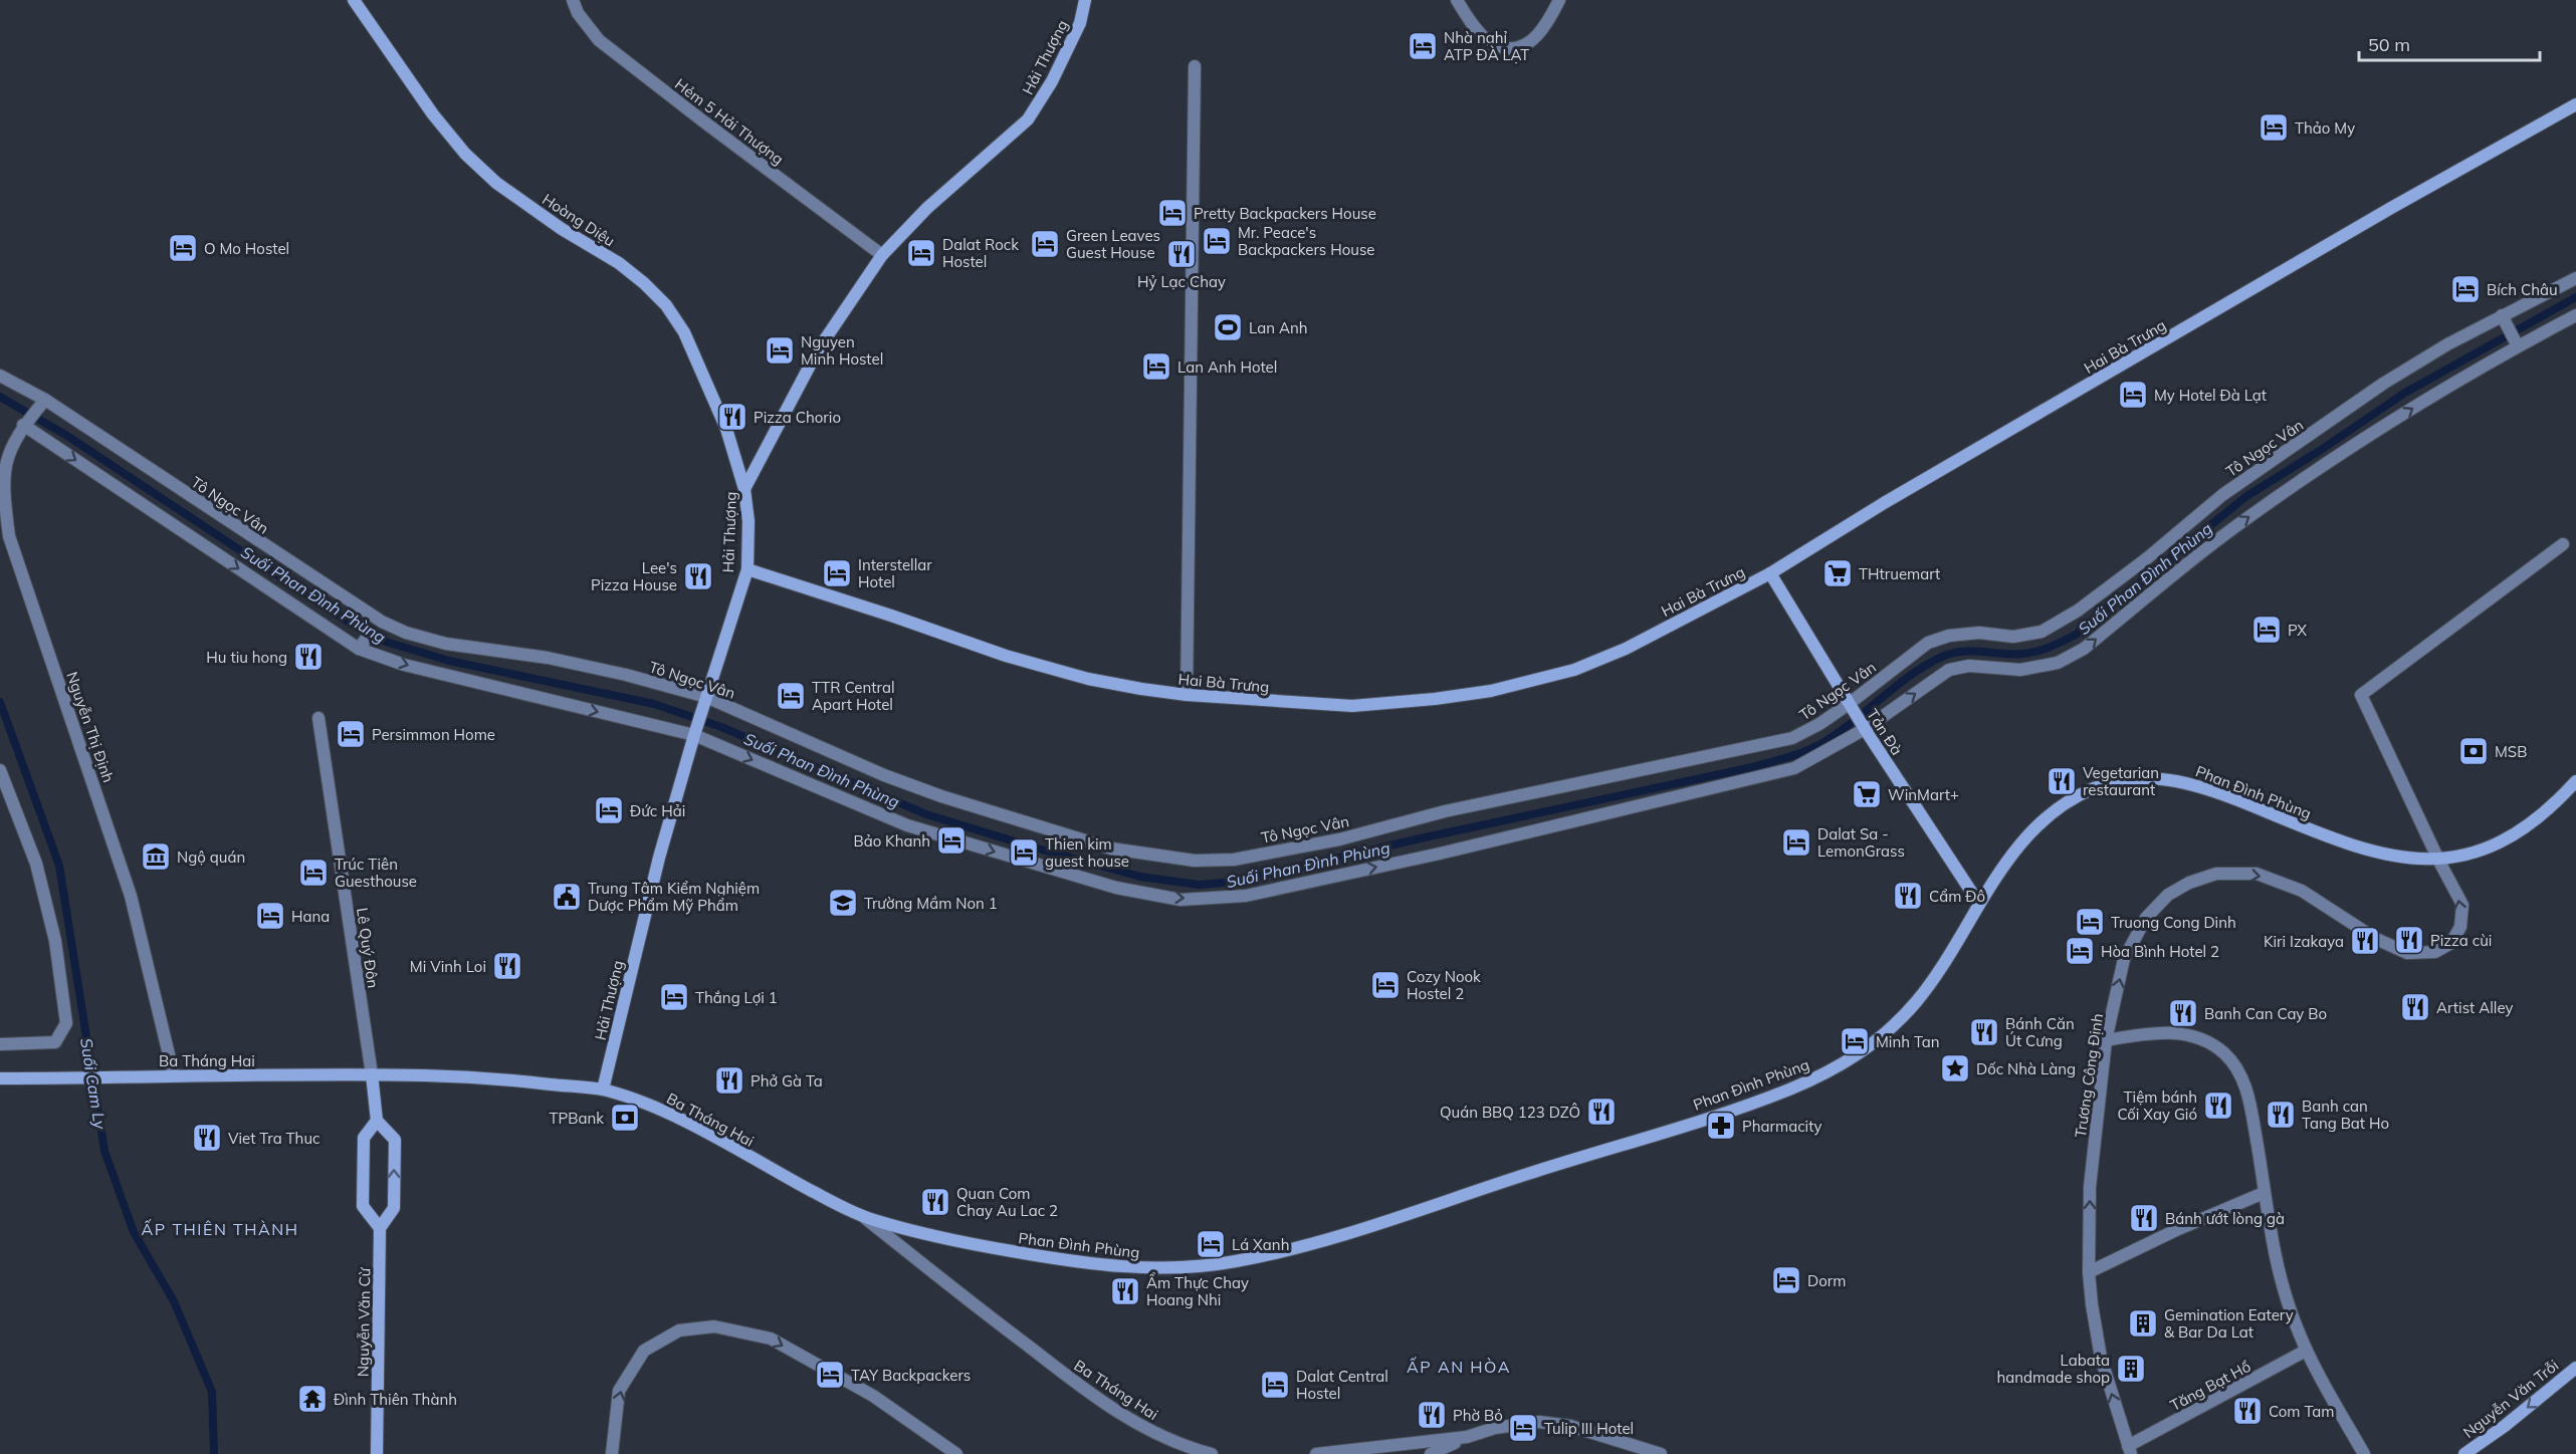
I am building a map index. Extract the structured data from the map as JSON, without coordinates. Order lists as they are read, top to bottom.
{
  "streets": {
    "street": [
      "Hải Thượng",
      "Hẻm 5 Hải Thượng",
      "Hoàng Diệu",
      "Hai Bà Trưng",
      "Tô Ngọc Vân",
      "Nguyễn Thị Định",
      "Tản Đà",
      "Phan Đình Phùng",
      "Lê Quý Đôn",
      "Ba Tháng Hai",
      "Trương Công Định",
      "Nguyễn Văn Cừ",
      "Tăng Bạt Hổ",
      "Nguyễn Văn Trỗi"
    ]
  },
  "crossings": [
    ["Hải Thượng", "Hẻm 5 Hải Thượng"],
    ["Hải Thượng", "Hoàng Diệu"],
    ["Hải Thượng", "Hai Bà Trưng"],
    ["Hải Thượng", "Tô Ngọc Vân"],
    ["Hải Thượng", "Ba Tháng Hai"],
    ["Hai Bà Trưng", "Tản Đà"],
    ["Tô Ngọc Vân", "Nguyễn Thị Định"],
    ["Tô Ngọc Vân", "Tản Đà"],
    ["Nguyễn Thị Định", "Ba Tháng Hai"],
    ["Tản Đà", "Phan Đình Phùng"],
    ["Phan Đình Phùng", "Ba Tháng Hai"],
    ["Phan Đình Phùng", "Trương Công Định"],
    ["Lê Quý Đôn", "Ba Tháng Hai"],
    ["Trương Công Định", "Tăng Bạt Hổ"]
  ],
  "one_way": ["Nguyễn Văn Trỗi"],
  "districts": ["ẤP THIÊN THÀNH", "ẤP AN HÒA"],
  "water": ["Suối Phan Đình Phùng", "Suối Cam Ly"],
  "places": {
    "hotel": [
      "Nhà nghỉ ATP ĐÀ LẠT",
      "Thảo My",
      "Pretty Backpackers House",
      "Mr. Peace's Backpackers House",
      "Green Leaves Guest House",
      "O Mo Hostel",
      "Dalat Rock Hostel",
      "Bích Châu",
      "Nguyen Minh Hostel",
      "Lan Anh Hotel",
      "My Hotel Đà Lạt",
      "Interstellar Hotel",
      "PX",
      "TTR Central Apart Hotel",
      "Persimmon Home",
      "Đức Hải",
      "Bảo Khanh",
      "Dalat Sa - LemonGrass",
      "Thien kim guest house",
      "Trúc Tiên Guesthouse",
      "Hana",
      "Truong Cong Dinh",
      "Hòa Bình Hotel 2",
      "Cozy Nook Hostel 2",
      "Thắng Lợi 1",
      "Minh Tan",
      "Lá Xanh",
      "Dorm",
      "TAY Backpackers",
      "Dalat Central Hostel",
      "Tulip III Hotel"
    ],
    "restaurant": [
      "Hỷ Lạc Chay",
      "Pizza Chorio",
      "Lee's Pizza House",
      "Hu tiu hong",
      "Vegetarian restaurant",
      "Cẩm Đô",
      "Pizza cùi",
      "Kiri Izakaya",
      "Mi Vinh Loi",
      "Artist Alley",
      "Banh Can Cay Bo",
      "Bánh Căn Út Cưng",
      "Phở Gà Ta",
      "Tiệm bánh Cối Xay Gió",
      "Quán BBQ 123 DZÔ",
      "Banh can Tang Bat Ho",
      "Viet Tra Thuc",
      "Quan Com Chay Au Lac 2",
      "Bánh ướt lòng gà",
      "Ẩm Thực Chay Hoang Nhi",
      "Com Tam",
      "Phờ Bỏ"
    ],
    "sports": ["Lan Anh"],
    "supermarket": ["THtruemart", "WinMart+"],
    "bank": ["MSB", "TPBank"],
    "museum": ["Ngộ quán"],
    "public building": ["Trung Tâm Kiểm Nghiệm Dược Phẩm Mỹ Phẩm"],
    "school or university": ["Trường Mầm Non 1"],
    "place": ["Dốc Nhà Làng"],
    "pharmacy": ["Pharmacity"],
    "building": ["Gemination Eatery & Bar Da Lat", "Labata handmade shop"],
    "temple": ["Đình Thiên Thành"]
  },
  "scale_bar": "50 m"
}
